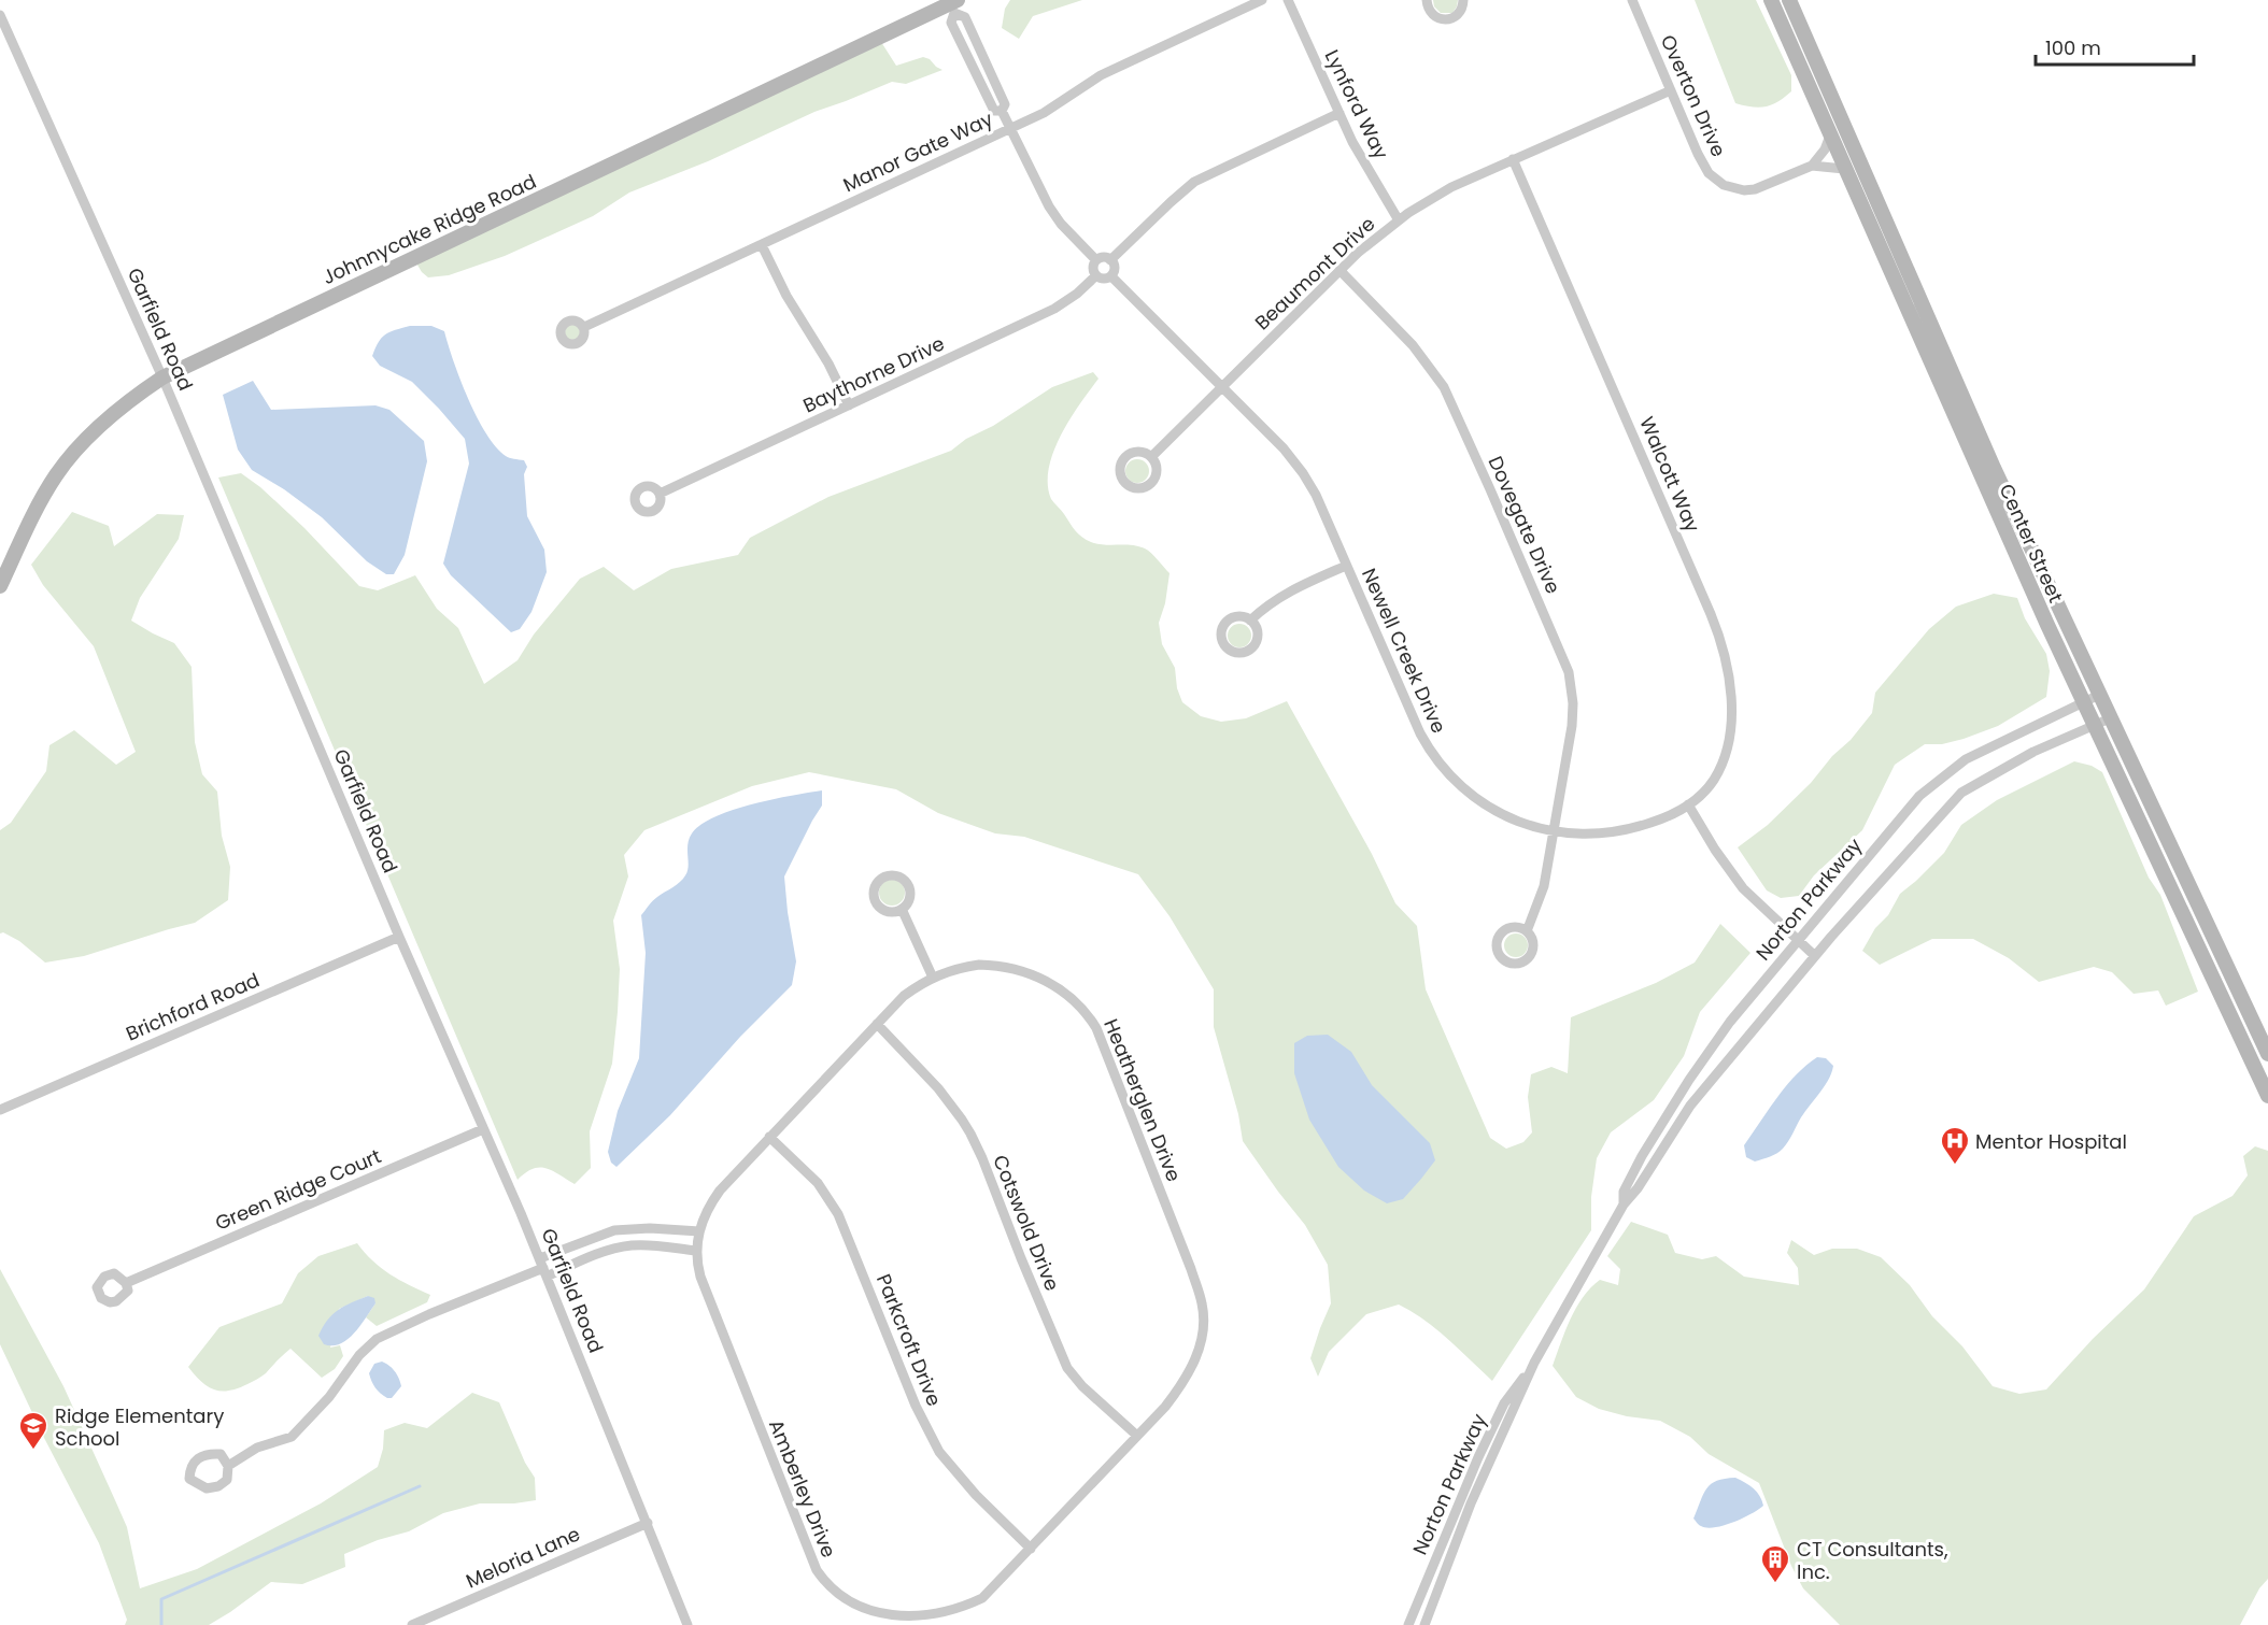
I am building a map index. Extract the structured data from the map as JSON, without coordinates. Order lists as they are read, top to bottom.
{
  "streets": {
    "main road": ["Johnnycake Ridge Road", "Center Street"],
    "street": [
      "Overton Drive",
      "Lynford Way",
      "Manor Gate Way",
      "Beaumont Drive",
      "Garfield Road",
      "Baythorne Drive",
      "Walcott Way",
      "Dovegate Drive",
      "Newell Creek Drive",
      "Norton Parkway",
      "Brichford Road",
      "Heatherglen Drive",
      "Green Ridge Court",
      "Cotswold Drive",
      "Parkcroft Drive",
      "Amberley Drive",
      "Meloria Lane"
    ]
  },
  "crossings": [
    ["Overton Drive", "Beaumont Drive"],
    ["Overton Drive", "Center Street"],
    ["Lynford Way", "Beaumont Drive"],
    ["Johnnycake Ridge Road", "Garfield Road"],
    ["Beaumont Drive", "Walcott Way"],
    ["Beaumont Drive", "Dovegate Drive"],
    ["Beaumont Drive", "Newell Creek Drive"],
    ["Garfield Road", "Brichford Road"],
    ["Garfield Road", "Green Ridge Court"],
    ["Garfield Road", "Meloria Lane"],
    ["Baythorne Drive", "Newell Creek Drive"],
    ["Walcott Way", "Newell Creek Drive"],
    ["Dovegate Drive", "Newell Creek Drive"],
    ["Center Street", "Norton Parkway"],
    ["Heatherglen Drive", "Cotswold Drive"],
    ["Heatherglen Drive", "Parkcroft Drive"],
    ["Heatherglen Drive", "Amberley Drive"],
    ["Cotswold Drive", "Amberley Drive"],
    ["Parkcroft Drive", "Amberley Drive"]
  ],
  "places": {
    "hospital": ["Mentor Hospital"],
    "school or university": ["Ridge Elementary School"],
    "building": ["CT Consultants, Inc."]
  },
  "scale_bar": "100 m"
}
